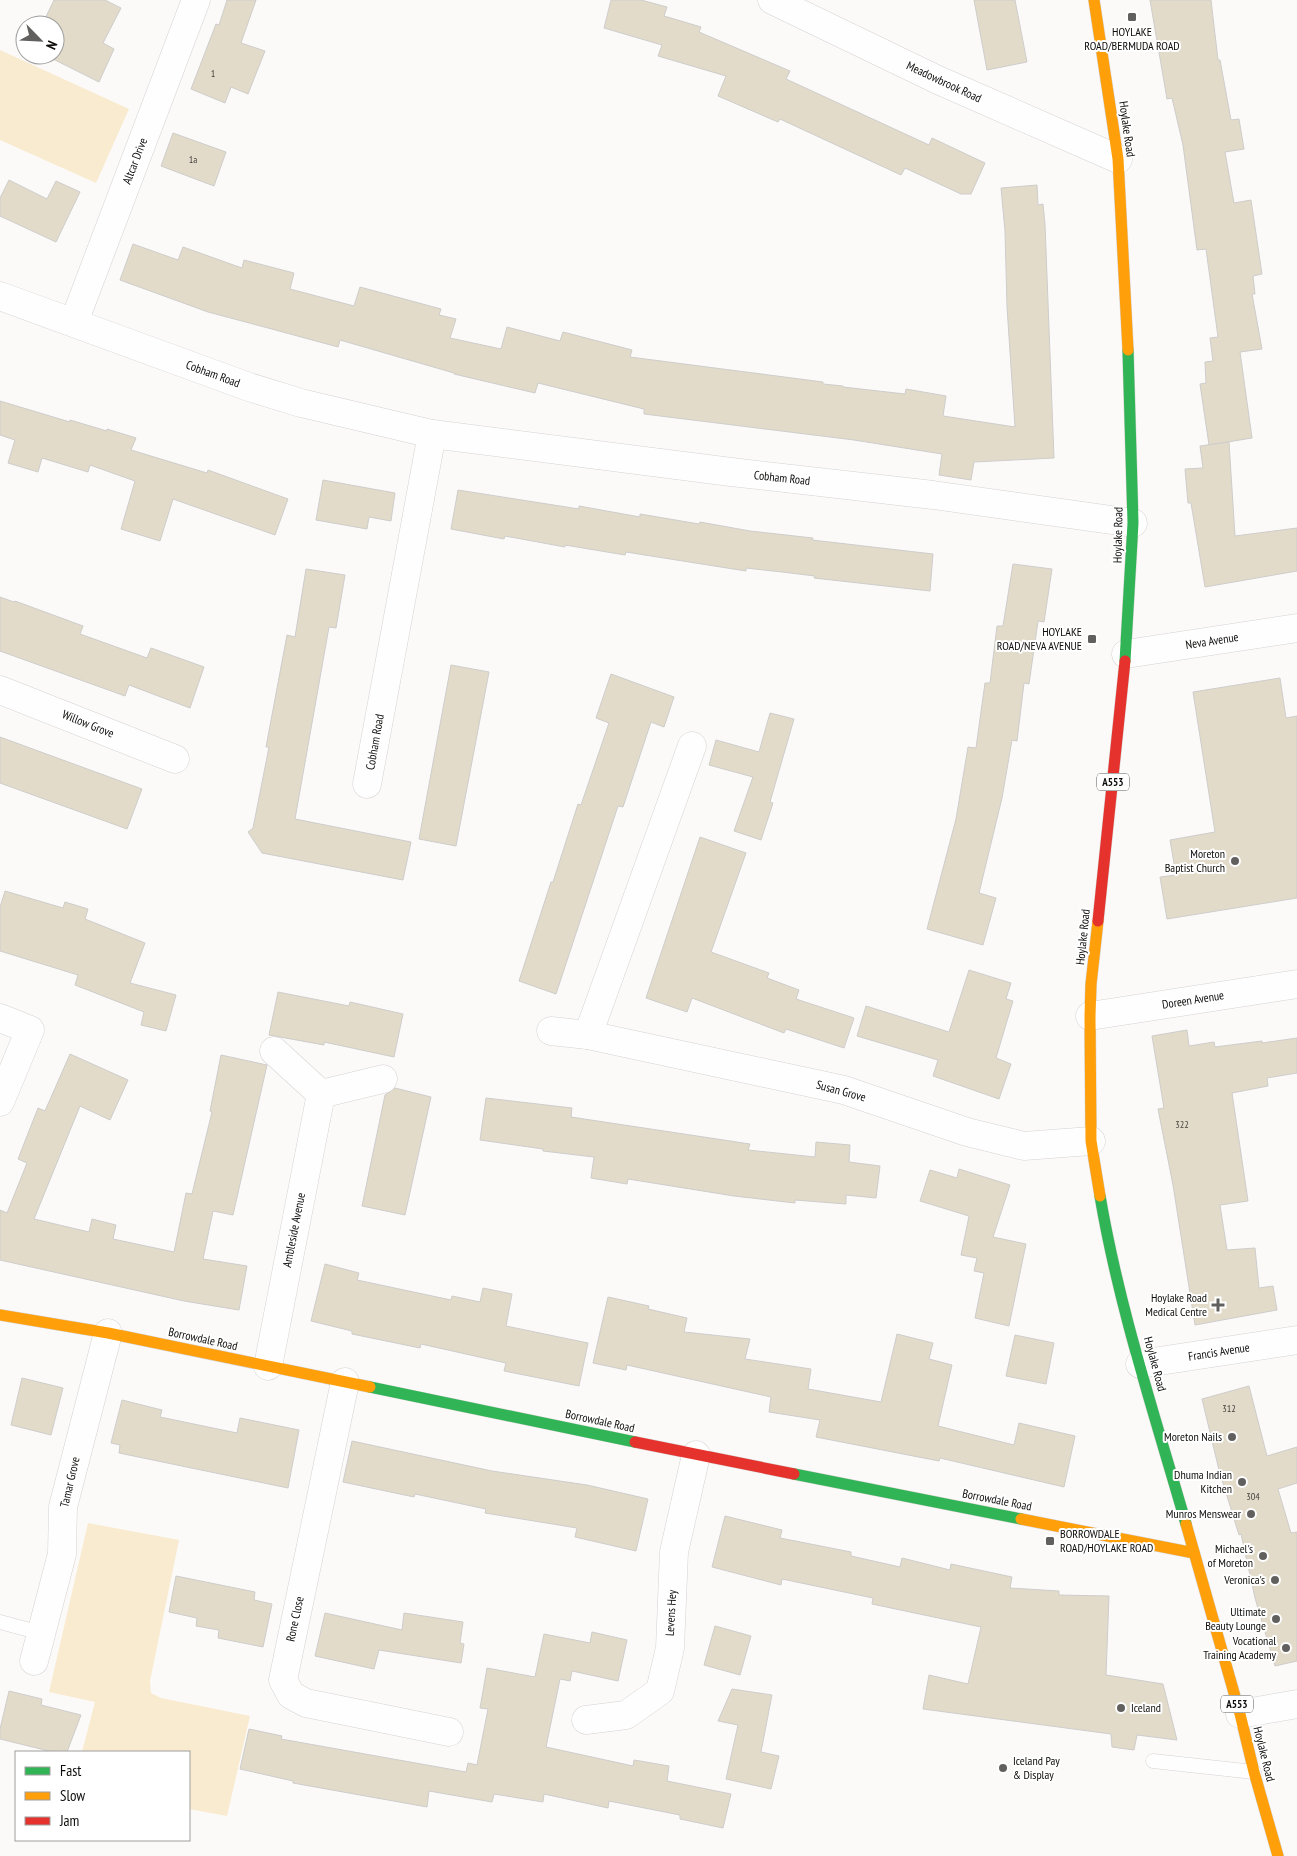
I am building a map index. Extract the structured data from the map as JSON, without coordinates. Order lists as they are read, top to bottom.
{
  "streets": {
    "main road": ["Hoylake Road", "A553", "Borrowdale Road"],
    "street": [
      "Meadowbrook Road",
      "Altcar Drive",
      "Cobham Road",
      "Neva Avenue",
      "Willow Grove",
      "Doreen Avenue",
      "Susan Grove",
      "Ambleside Avenue",
      "Francis Avenue",
      "Tamar Grove",
      "Levens Hey",
      "Rone Close"
    ]
  },
  "crossings": [
    ["Meadowbrook Road", "Hoylake Road"],
    ["Hoylake Road", "Cobham Road"],
    ["Hoylake Road", "Neva Avenue"],
    ["Hoylake Road", "Doreen Avenue"],
    ["Hoylake Road", "Susan Grove"],
    ["Hoylake Road", "Borrowdale Road"],
    ["Hoylake Road", "Francis Avenue"],
    ["Altcar Drive", "Cobham Road"],
    ["Ambleside Avenue", "Borrowdale Road"],
    ["Borrowdale Road", "Tamar Grove"],
    ["Borrowdale Road", "Levens Hey"],
    ["Borrowdale Road", "Rone Close"]
  ],
  "places": {
    "transit": ["HOYLAKE ROAD/BERMUDA ROAD", "HOYLAKE ROAD/NEVA AVENUE", "BORROWDALE ROAD/HOYLAKE ROAD"],
    "other": [
      "Moreton Baptist Church",
      "Moreton Nails",
      "Dhuma Indian Kitchen",
      "Munros Menswear",
      "Michael's of Moreton",
      "Veronica's",
      "Ultimate Beauty Lounge",
      "Vocational Training Academy",
      "Iceland",
      "Iceland Pay & Display"
    ],
    "health": ["Hoylake Road Medical Centre"]
  },
  "house_numbers": [
    "1",
    "1a",
    "322",
    "312",
    "304"
  ],
  "legend": ["Fast", "Slow", "Jam"],
  "north": "bottom right"
}
